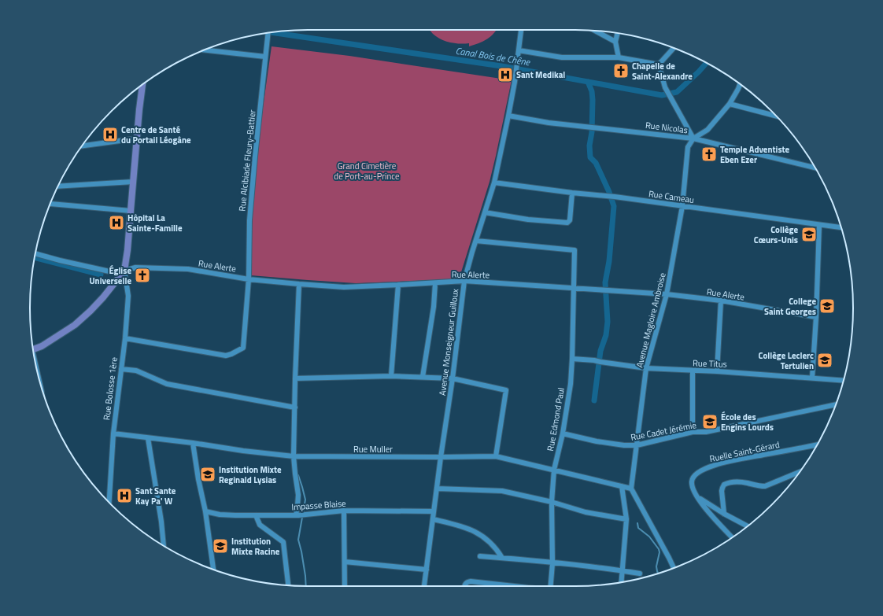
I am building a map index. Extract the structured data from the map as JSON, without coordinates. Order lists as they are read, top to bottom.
{
  "streets": {
    "street": [
      "Rue Nicolas",
      "Rue Alcibiade Fleury-Battier",
      "Rue Cameau",
      "Rue Alerte",
      "Avenue Magloire Ambroise",
      "Avenue Monseigneur Guilloux",
      "Rue Titus",
      "Rue Bolosse 1ère",
      "Rue Edmond Paul",
      "Rue Cadet Jérémie",
      "Rue Muller",
      "Ruelle Saint-Gérard",
      "Impasse Blaise"
    ]
  },
  "crossings": [
    ["Rue Nicolas", "Avenue Magloire Ambroise"],
    ["Rue Nicolas", "Avenue Monseigneur Guilloux"],
    ["Rue Alcibiade Fleury-Battier", "Rue Alerte"],
    ["Rue Alcibiade Fleury-Battier", "Rue Bolosse 1ère"],
    ["Rue Cameau", "Avenue Magloire Ambroise"],
    ["Rue Cameau", "Avenue Monseigneur Guilloux"],
    ["Rue Alerte", "Avenue Magloire Ambroise"],
    ["Rue Alerte", "Avenue Monseigneur Guilloux"],
    ["Rue Alerte", "Rue Bolosse 1ère"],
    ["Rue Alerte", "Rue Edmond Paul"],
    ["Avenue Magloire Ambroise", "Rue Titus"],
    ["Avenue Magloire Ambroise", "Rue Cadet Jérémie"],
    ["Avenue Magloire Ambroise", "Rue Muller"],
    ["Avenue Monseigneur Guilloux", "Rue Edmond Paul"],
    ["Avenue Monseigneur Guilloux", "Rue Muller"],
    ["Avenue Monseigneur Guilloux", "Impasse Blaise"],
    ["Rue Titus", "Rue Edmond Paul"],
    ["Rue Bolosse 1ère", "Rue Muller"],
    ["Rue Edmond Paul", "Rue Cadet Jérémie"],
    ["Rue Edmond Paul", "Rue Muller"]
  ],
  "water": ["Canal Bois de Chêne"],
  "parks": ["Grand Cimetière de Port-au-Prince"],
  "places": {
    "church": ["Chapelle de Saint-Alexandre", "Temple Adventiste Eben Ezer", "Église Universelle"],
    "hospital": [
      "Sant Medikal",
      "Centre de Santé du Portail Léogâne",
      "Hôpital La Sainte-Famille",
      "Sant Sante Kay Pa' W"
    ],
    "school or university": [
      "Collège Cœurs-Unis",
      "College Saint Georges",
      "Collège Leclerc Tertulien",
      "École des Engins Lourds",
      "Institution Mixte Reginald Lysias",
      "Institution Mixte Racine"
    ]
  }
}
